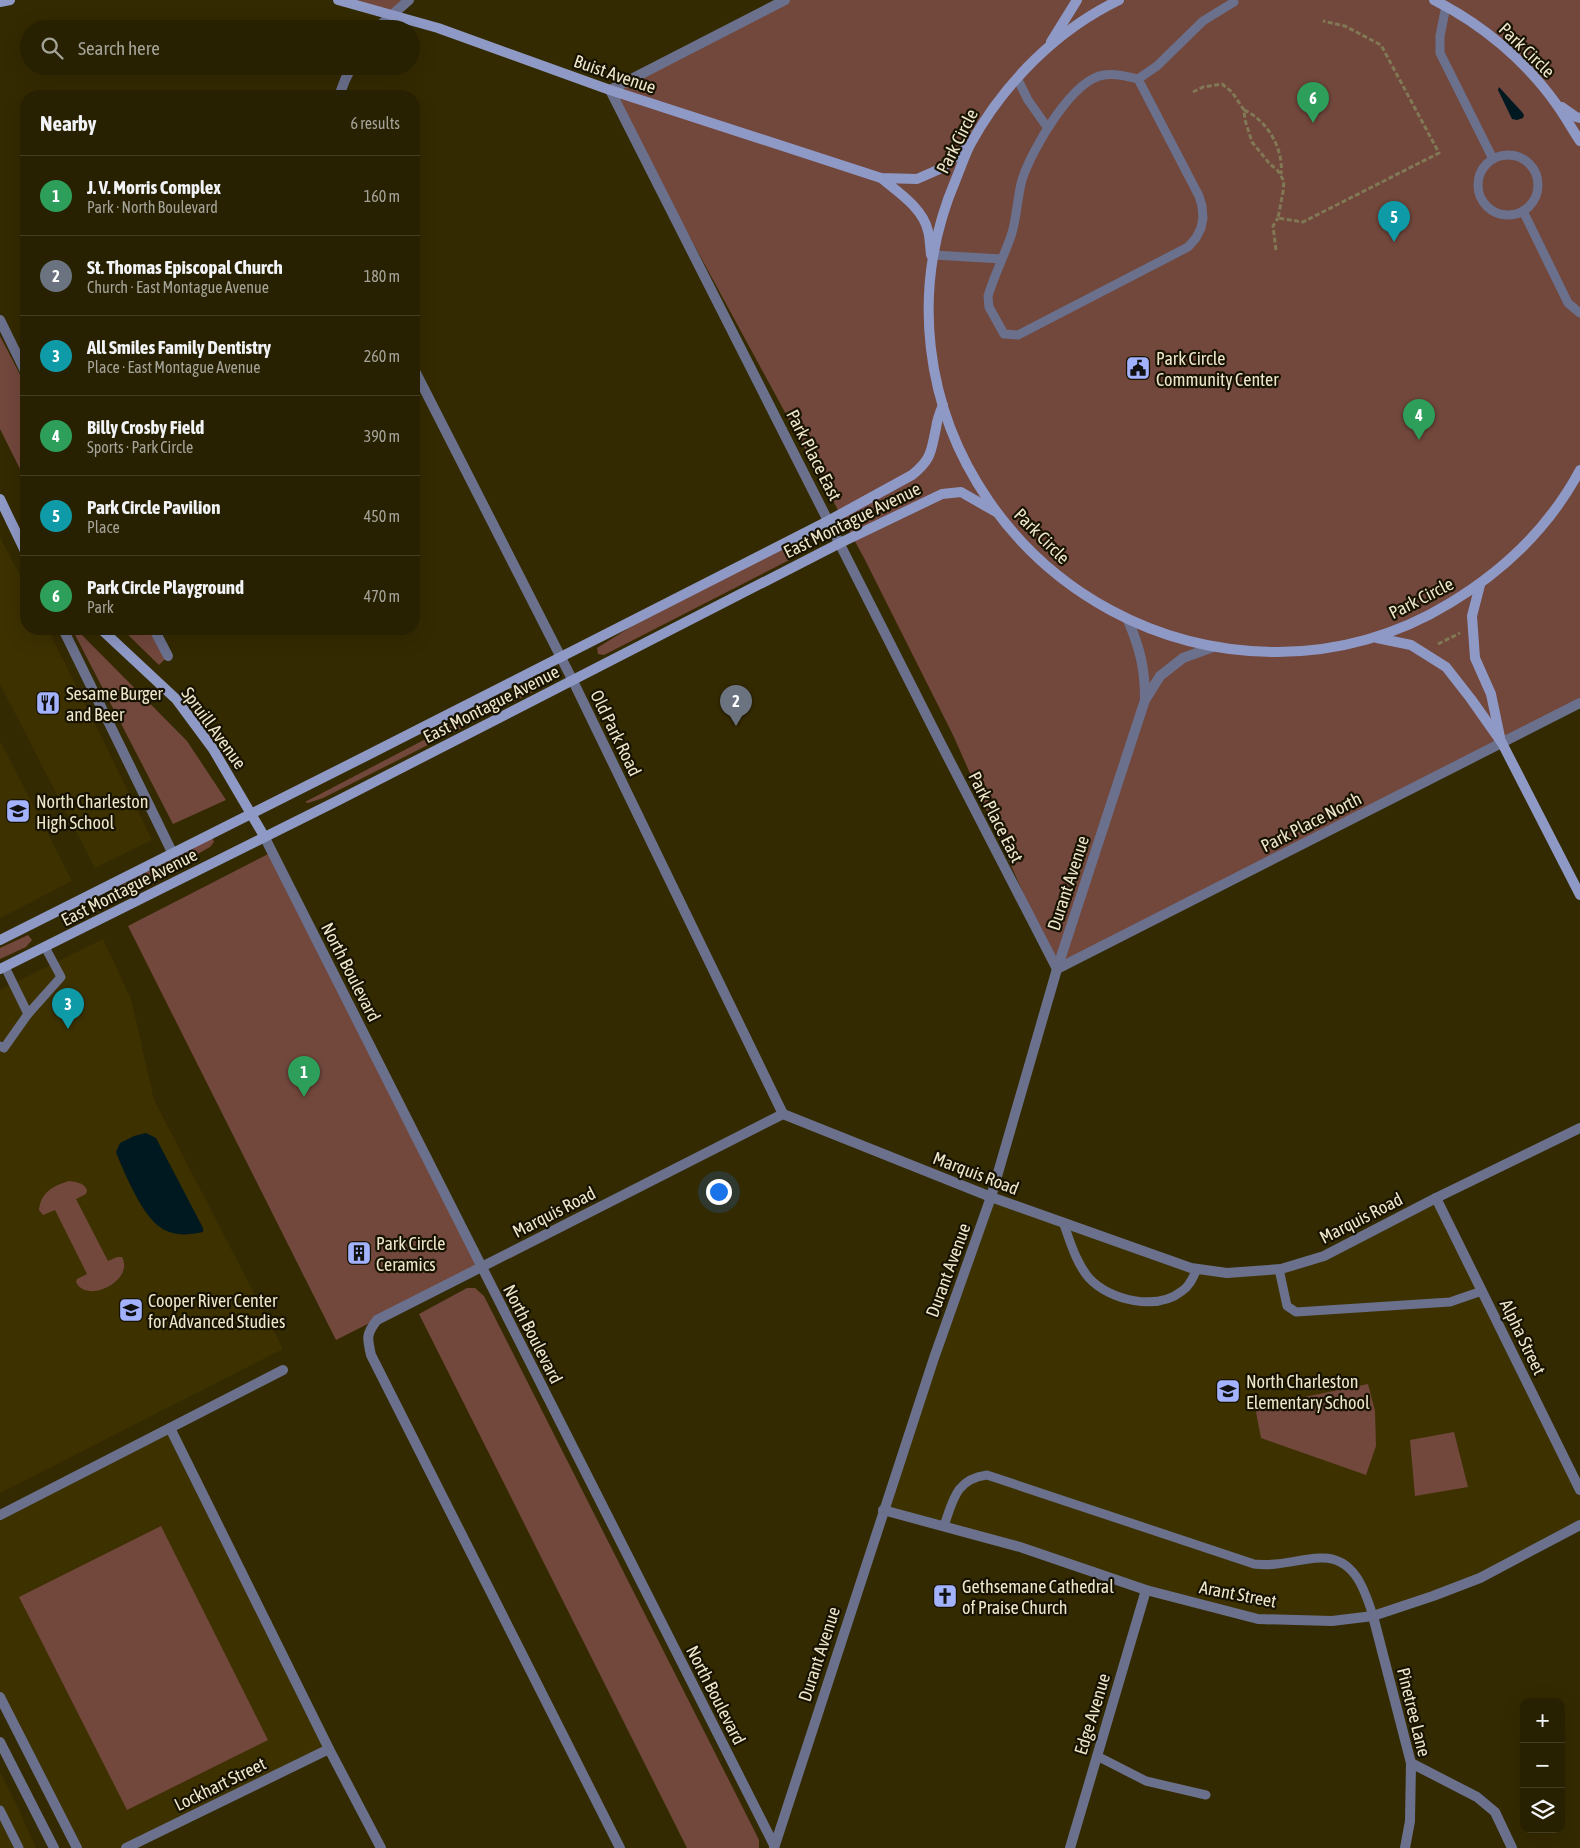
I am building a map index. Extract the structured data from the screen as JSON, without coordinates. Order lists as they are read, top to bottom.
{
  "streets": {
    "street": [
      "Park Circle",
      "Buist Avenue",
      "Park Place East",
      "East Montague Avenue",
      "Spruill Avenue",
      "Old Park Road",
      "Park Place North",
      "Durant Avenue",
      "North Boulevard",
      "Marquis Road",
      "Alpha Street",
      "Arant Street",
      "Pinetree Lane",
      "Edge Avenue",
      "Lockhart Street"
    ]
  },
  "crossings": [
    ["Park Circle", "Buist Avenue"],
    ["Park Circle", "East Montague Avenue"],
    ["Park Circle", "Durant Avenue"],
    ["Buist Avenue", "Park Place East"],
    ["Park Place East", "East Montague Avenue"],
    ["Park Place East", "Park Place North"],
    ["Park Place East", "Durant Avenue"],
    ["East Montague Avenue", "Spruill Avenue"],
    ["East Montague Avenue", "Old Park Road"],
    ["East Montague Avenue", "North Boulevard"],
    ["Spruill Avenue", "North Boulevard"],
    ["Old Park Road", "Marquis Road"],
    ["Park Place North", "Durant Avenue"],
    ["Durant Avenue", "North Boulevard"],
    ["Durant Avenue", "Marquis Road"],
    ["Durant Avenue", "Arant Street"],
    ["North Boulevard", "Marquis Road"],
    ["Marquis Road", "Alpha Street"],
    ["Arant Street", "Pinetree Lane"],
    ["Arant Street", "Edge Avenue"]
  ],
  "places": {
    "public building": ["Park Circle Community Center"],
    "restaurant": ["Sesame Burger and Beer"],
    "school or university": ["North Charleston High School", "Cooper River Center for Advanced Studies", "North Charleston Elementary School"],
    "building": ["Park Circle Ceramics"],
    "church": ["Gethsemane Cathedral of Praise Church"]
  },
  "page": {
    "search": "Search here",
    "pins": [
      "6",
      "5",
      "4",
      "2",
      "3",
      "1"
    ],
    "heading": ["Nearby", "6 results"],
    "list": [
      {
        "mark": "1",
        "name": "J. V. Morris Complex",
        "note": "Park · North Boulevard",
        "value": "160 m"
      },
      {
        "mark": "2",
        "name": "St. Thomas Episcopal Church",
        "note": "Church · East Montague Avenue",
        "value": "180 m"
      },
      {
        "mark": "3",
        "name": "All Smiles Family Dentistry",
        "note": "Place · East Montague Avenue",
        "value": "260 m"
      },
      {
        "mark": "4",
        "name": "Billy Crosby Field",
        "note": "Sports · Park Circle",
        "value": "390 m"
      },
      {
        "mark": "5",
        "name": "Park Circle Pavilion",
        "note": "Place",
        "value": "450 m"
      },
      {
        "mark": "6",
        "name": "Park Circle Playground",
        "note": "Park",
        "value": "470 m"
      }
    ],
    "map_buttons": ["+", "−"]
  }
}
